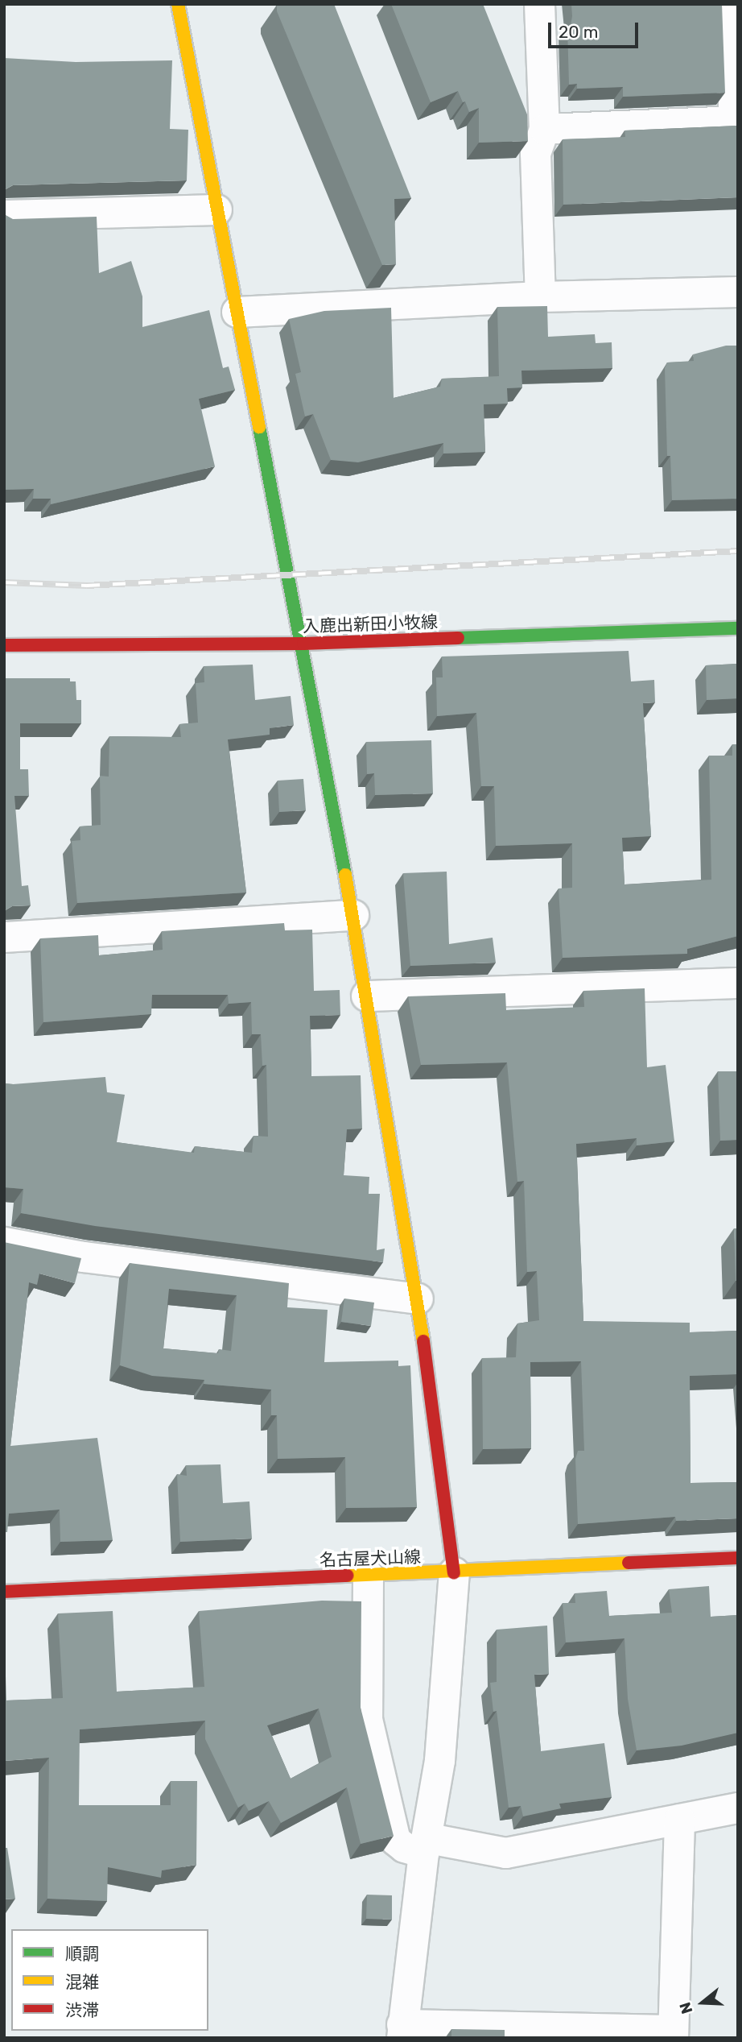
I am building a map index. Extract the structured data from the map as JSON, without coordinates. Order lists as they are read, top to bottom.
{
  "streets": {
    "street": ["入鹿出新田小牧線", "名古屋犬山線"]
  },
  "legend": ["順調", "混雑", "渋滞"],
  "scale_bar": "20 m",
  "north": "left"
}
